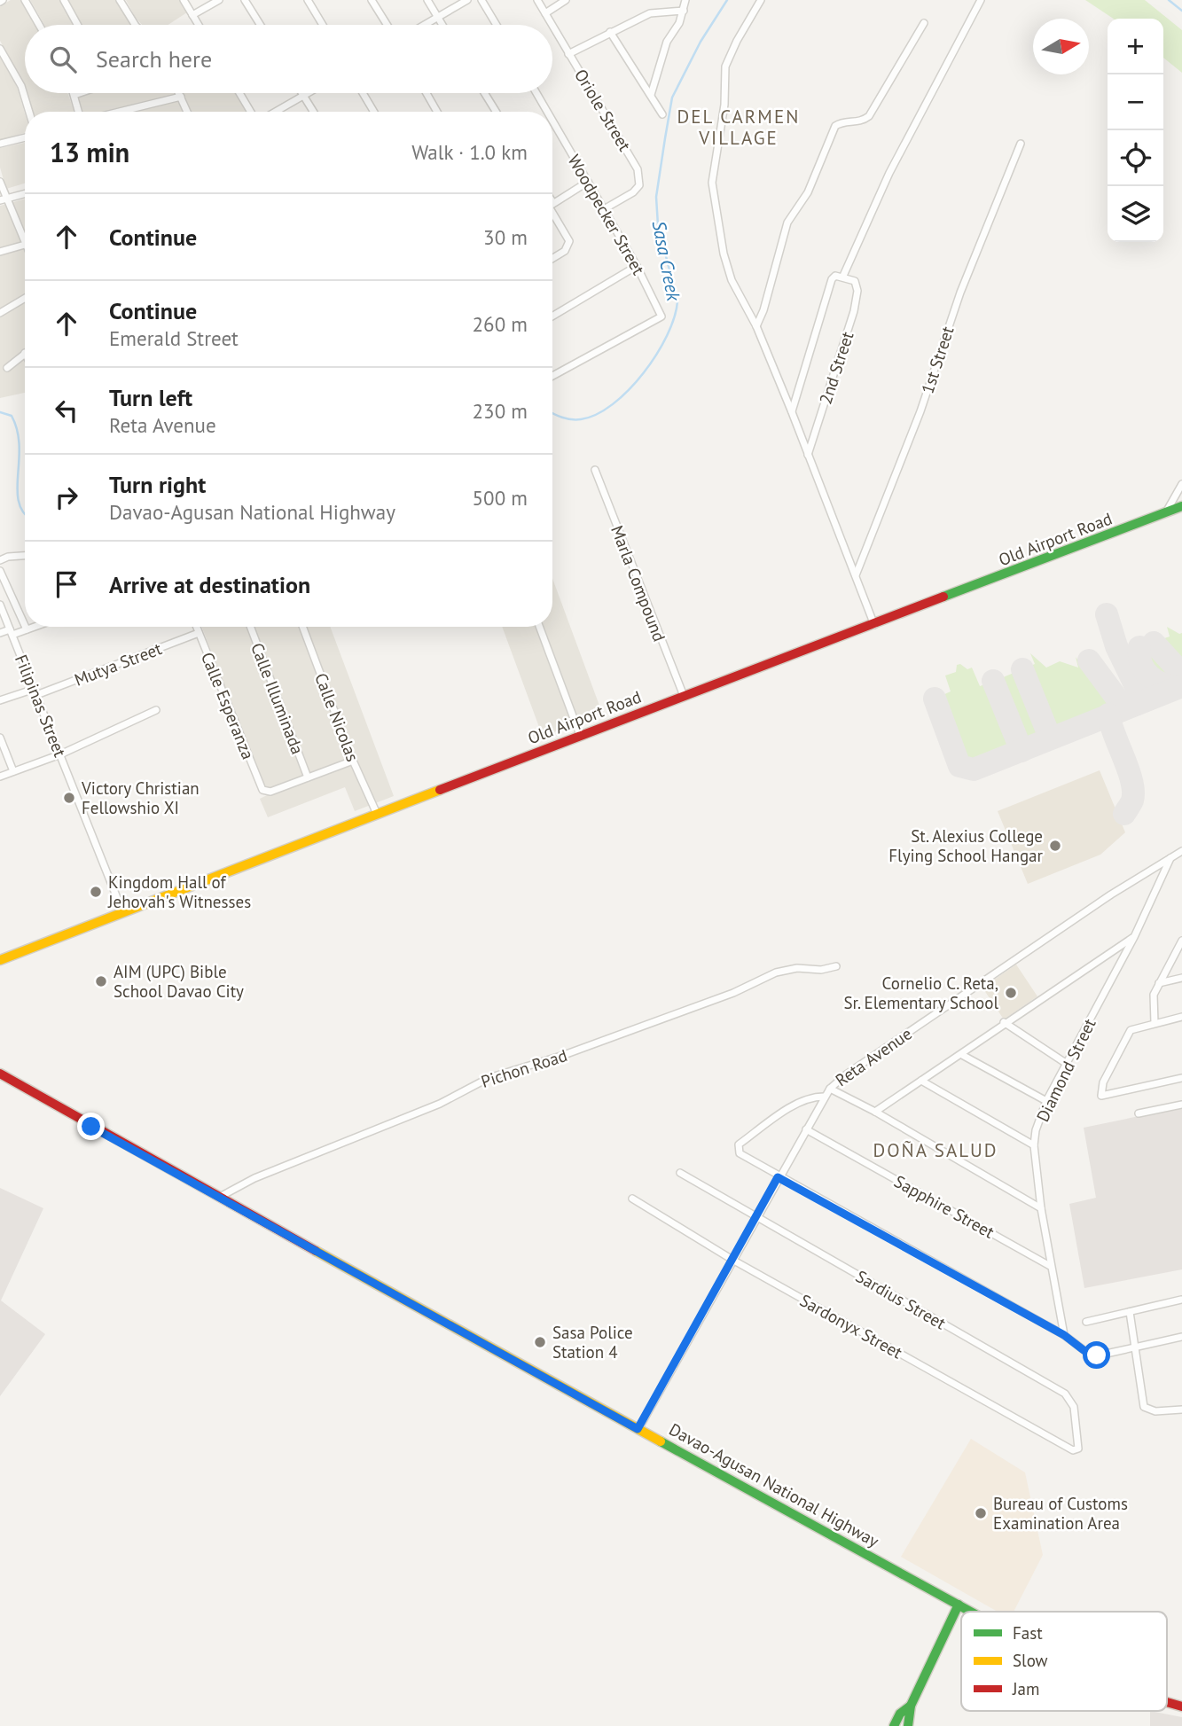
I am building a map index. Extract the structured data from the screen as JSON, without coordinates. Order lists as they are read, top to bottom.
{
  "streets": {
    "street": [
      "Oriole Street",
      "Woodpecker Street",
      "1st Street",
      "2nd Street",
      "Old Airport Road",
      "Marla Compound",
      "Mutya Street",
      "Calle Illuminada",
      "Filipinas Street",
      "Calle Esperanza",
      "Calle Nicolas",
      "Reta Avenue",
      "Pichon Road",
      "Diamond Street",
      "Sapphire Street",
      "Sardius Street",
      "Sardonyx Street",
      "Davao-Agusan National Highway"
    ]
  },
  "crossings": [
    ["Oriole Street", "Woodpecker Street"],
    ["Old Airport Road", "Marla Compound"],
    ["Old Airport Road", "Filipinas Street"],
    ["Old Airport Road", "Calle Nicolas"],
    ["Mutya Street", "Filipinas Street"],
    ["Mutya Street", "Calle Esperanza"],
    ["Calle Illuminada", "Calle Esperanza"],
    ["Reta Avenue", "Diamond Street"],
    ["Reta Avenue", "Sapphire Street"],
    ["Reta Avenue", "Sardius Street"],
    ["Reta Avenue", "Sardonyx Street"],
    ["Reta Avenue", "Davao-Agusan National Highway"],
    ["Pichon Road", "Davao-Agusan National Highway"],
    ["Diamond Street", "Sapphire Street"],
    ["Sardius Street", "Sardonyx Street"]
  ],
  "districts": ["DEL CARMEN VILLAGE", "DOÑA SALUD"],
  "water": ["Sasa Creek"],
  "places": [
    "Victory Christian Fellowshio XI",
    "St. Alexius College Flying School Hangar",
    "Kingdom Hall of Jehovah's Witnesses",
    "AIM (UPC) Bible School Davao City",
    "Cornelio C. Reta, Sr. Elementary School",
    "Sasa Police Station 4",
    "Bureau of Customs Examination Area"
  ],
  "legend": ["Fast", "Slow", "Jam"],
  "north": "right",
  "page": {
    "map_buttons": ["+", "−"],
    "search": "Search here",
    "heading": ["13 min", "Walk · 1.0 km"],
    "list": [
      ["Continue", "30 m"],
      ["Continue", "Emerald Street", "260 m"],
      ["Turn left", "Reta Avenue", "230 m"],
      ["Turn right", "Davao-Agusan National Highway", "500 m"],
      "Arrive at destination"
    ]
  }
}
